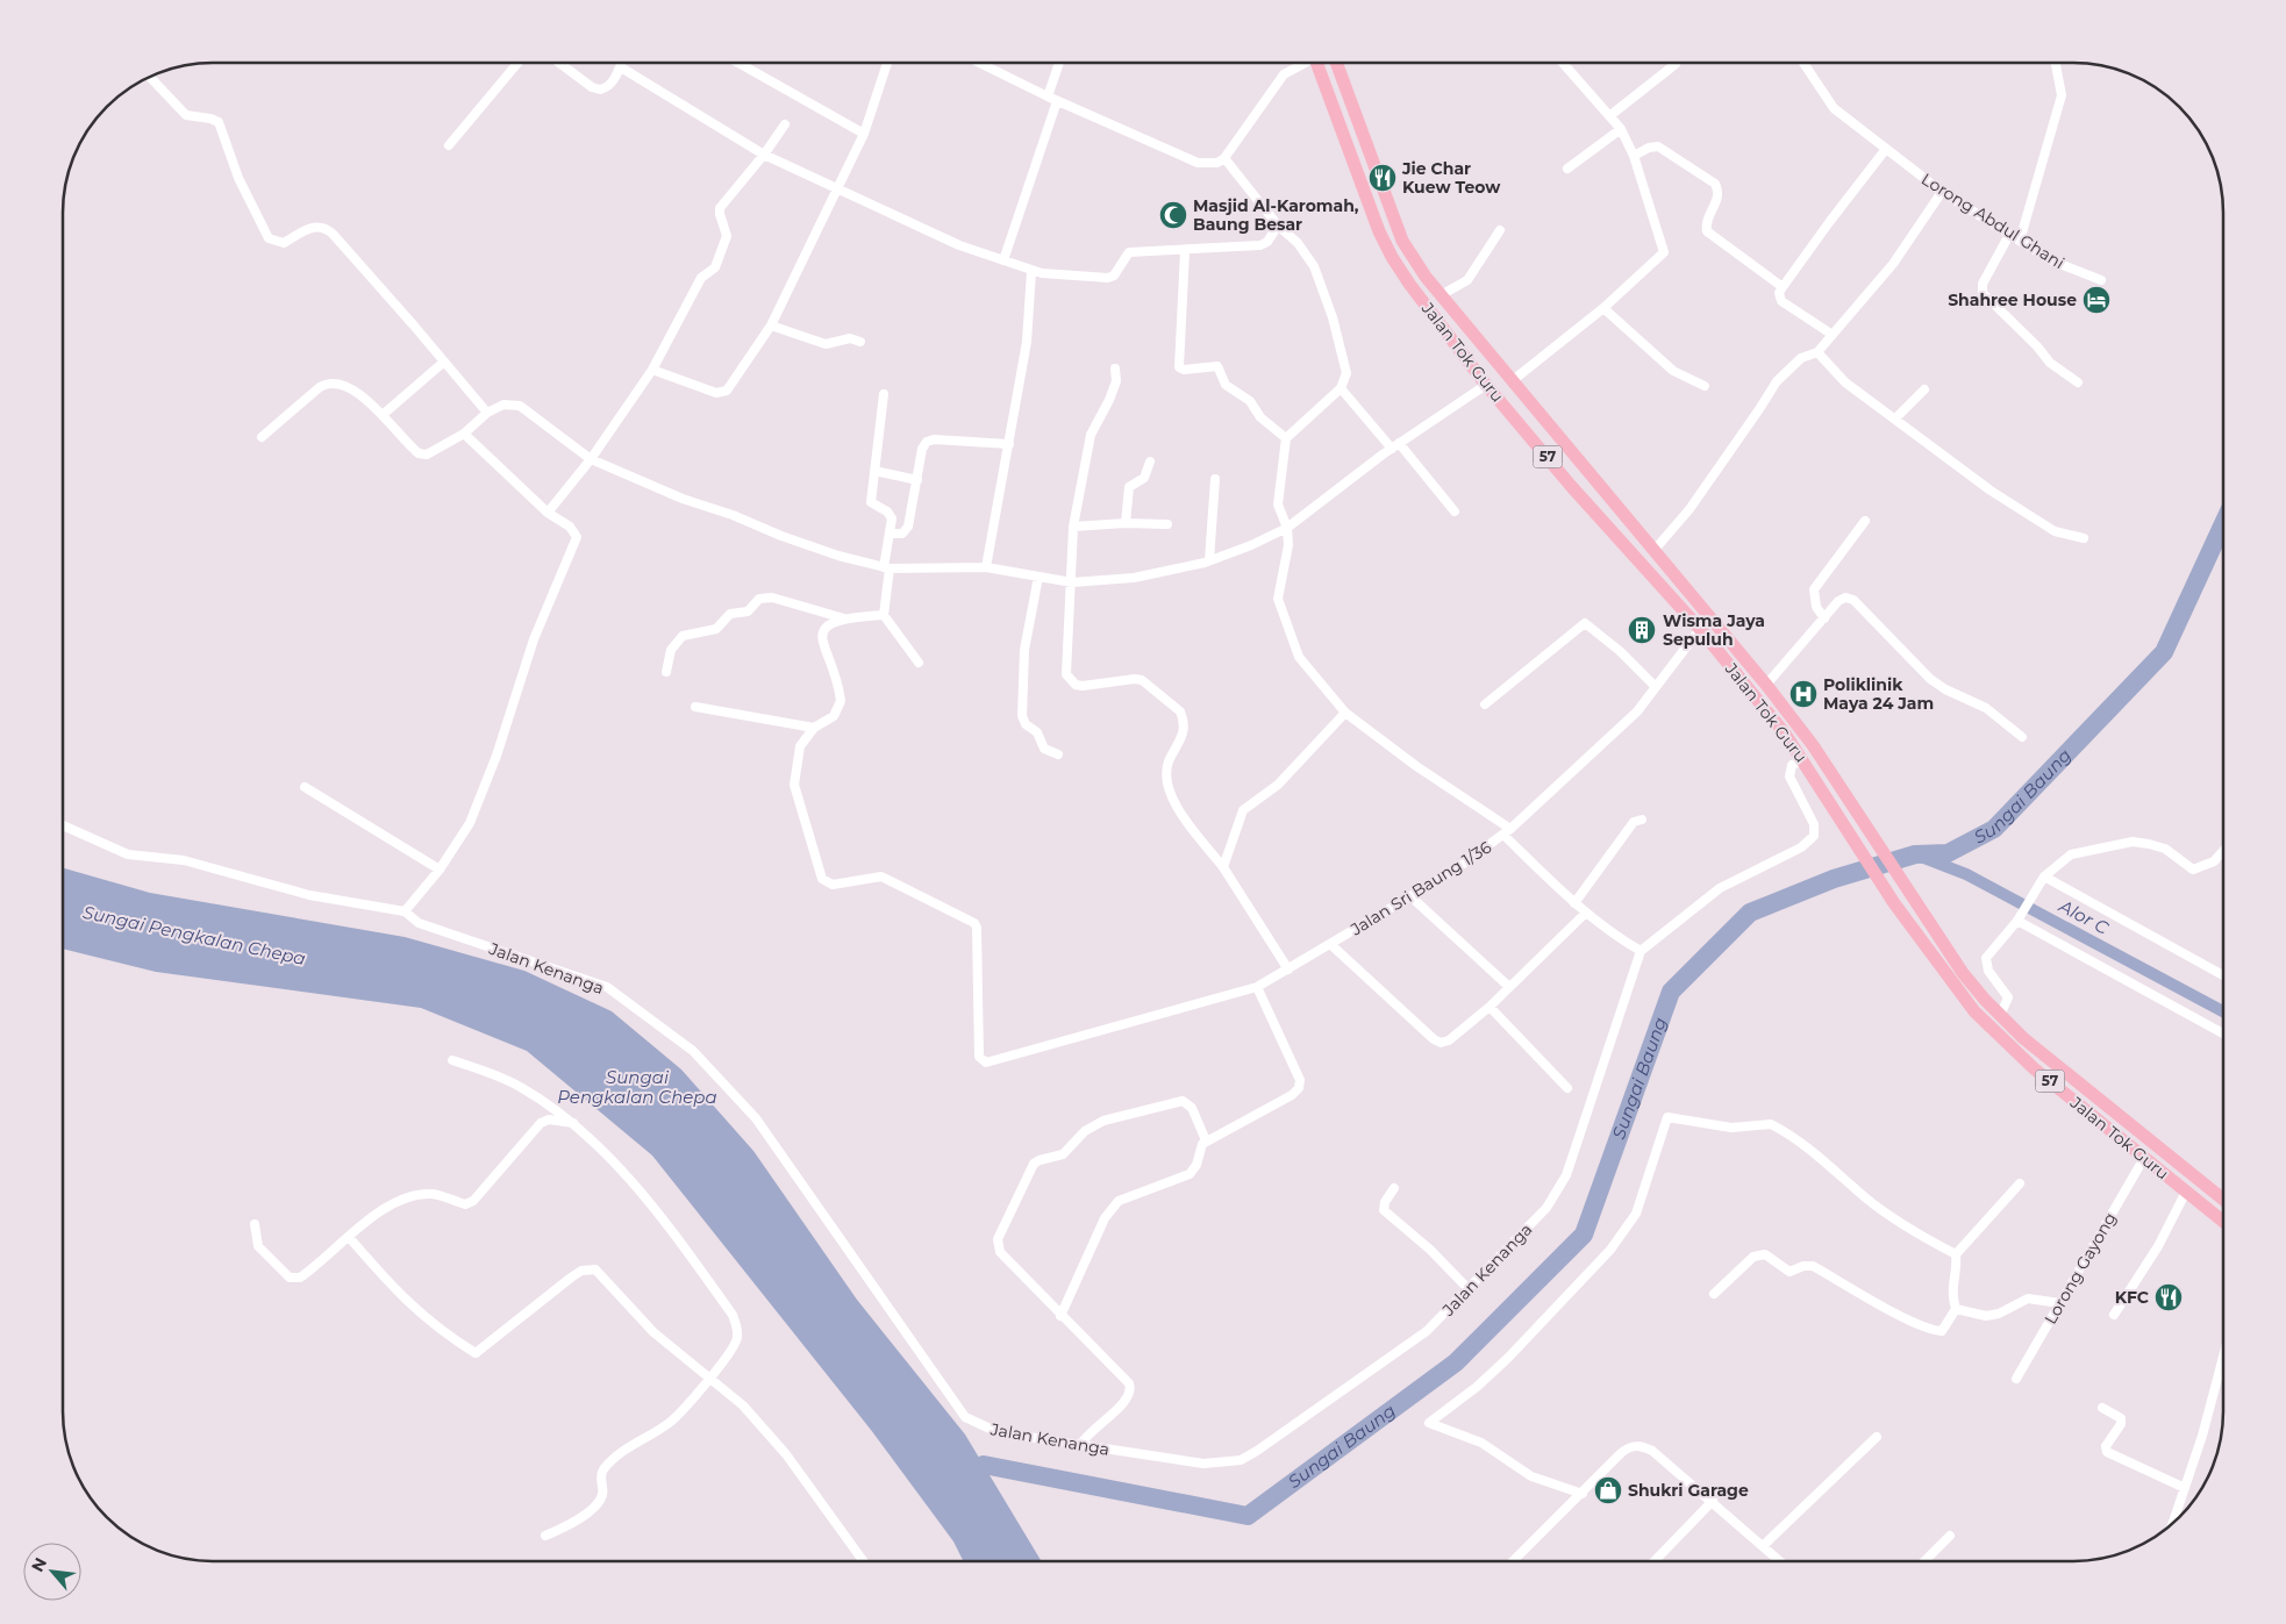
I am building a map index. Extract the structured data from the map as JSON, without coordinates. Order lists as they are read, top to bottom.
{
  "streets": {
    "main road": ["Jalan Tok Guru", "57"],
    "street": [
      "Lorong Abdul Ghani",
      "Jalan Sri Baung 1/36",
      "Jalan Kenanga",
      "Lorong Gayong"
    ]
  },
  "crossings": [
    ["Jalan Tok Guru", "Jalan Sri Baung 1/36"],
    ["Jalan Tok Guru", "Lorong Gayong"]
  ],
  "water": ["Sungai Baung", "Alor C", "Sungai Pengkalan Chepa"],
  "places": {
    "restaurant": ["Jie Char Kuew Teow", "KFC"],
    "mosque": ["Masjid Al-Karomah, Baung Besar"],
    "hotel": ["Shahree House"],
    "building": ["Wisma Jaya Sepuluh"],
    "hospital": ["Poliklinik Maya 24 Jam"],
    "shop": ["Shukri Garage"]
  },
  "north": "top left"
}
